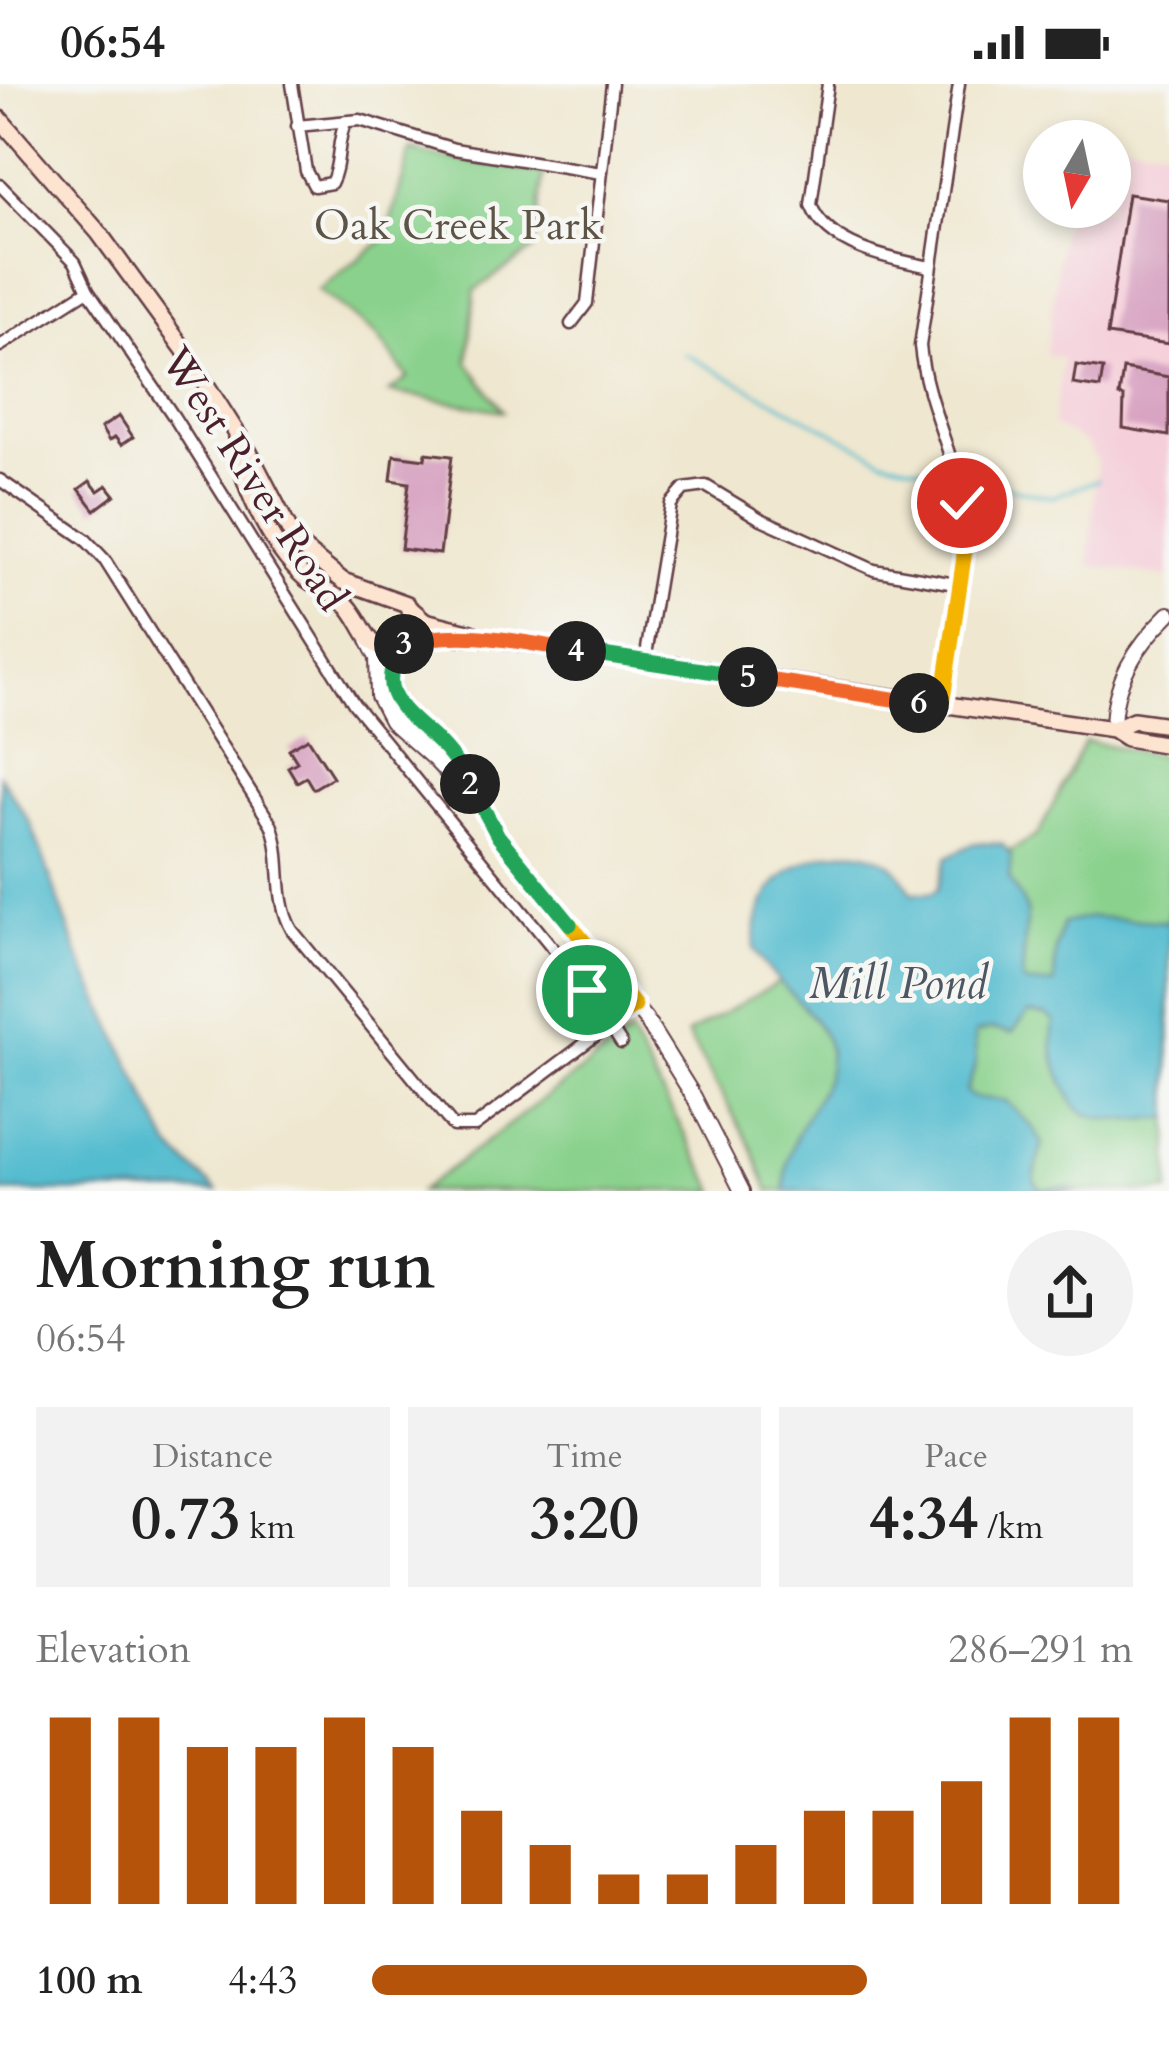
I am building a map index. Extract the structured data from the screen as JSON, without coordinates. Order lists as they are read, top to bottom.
{
  "streets": {
    "main road": ["West River Road"]
  },
  "water": ["Mill Pond"],
  "parks": ["Oak Creek Park"],
  "north": "bottom",
  "page": {
    "status": "06:54",
    "pins": [
      "3",
      "4",
      "5",
      "6",
      "2"
    ],
    "heading": ["Morning run", "06:54"],
    "stats": [
      ["Distance", "0.73 km"],
      ["Time", "3:20"],
      ["Pace", "4:34 /km"]
    ],
    "chart": ["Elevation", "286–291 m"],
    "list": [
      {
        "name": "100 m",
        "note": "4:43"
      }
    ]
  }
}
